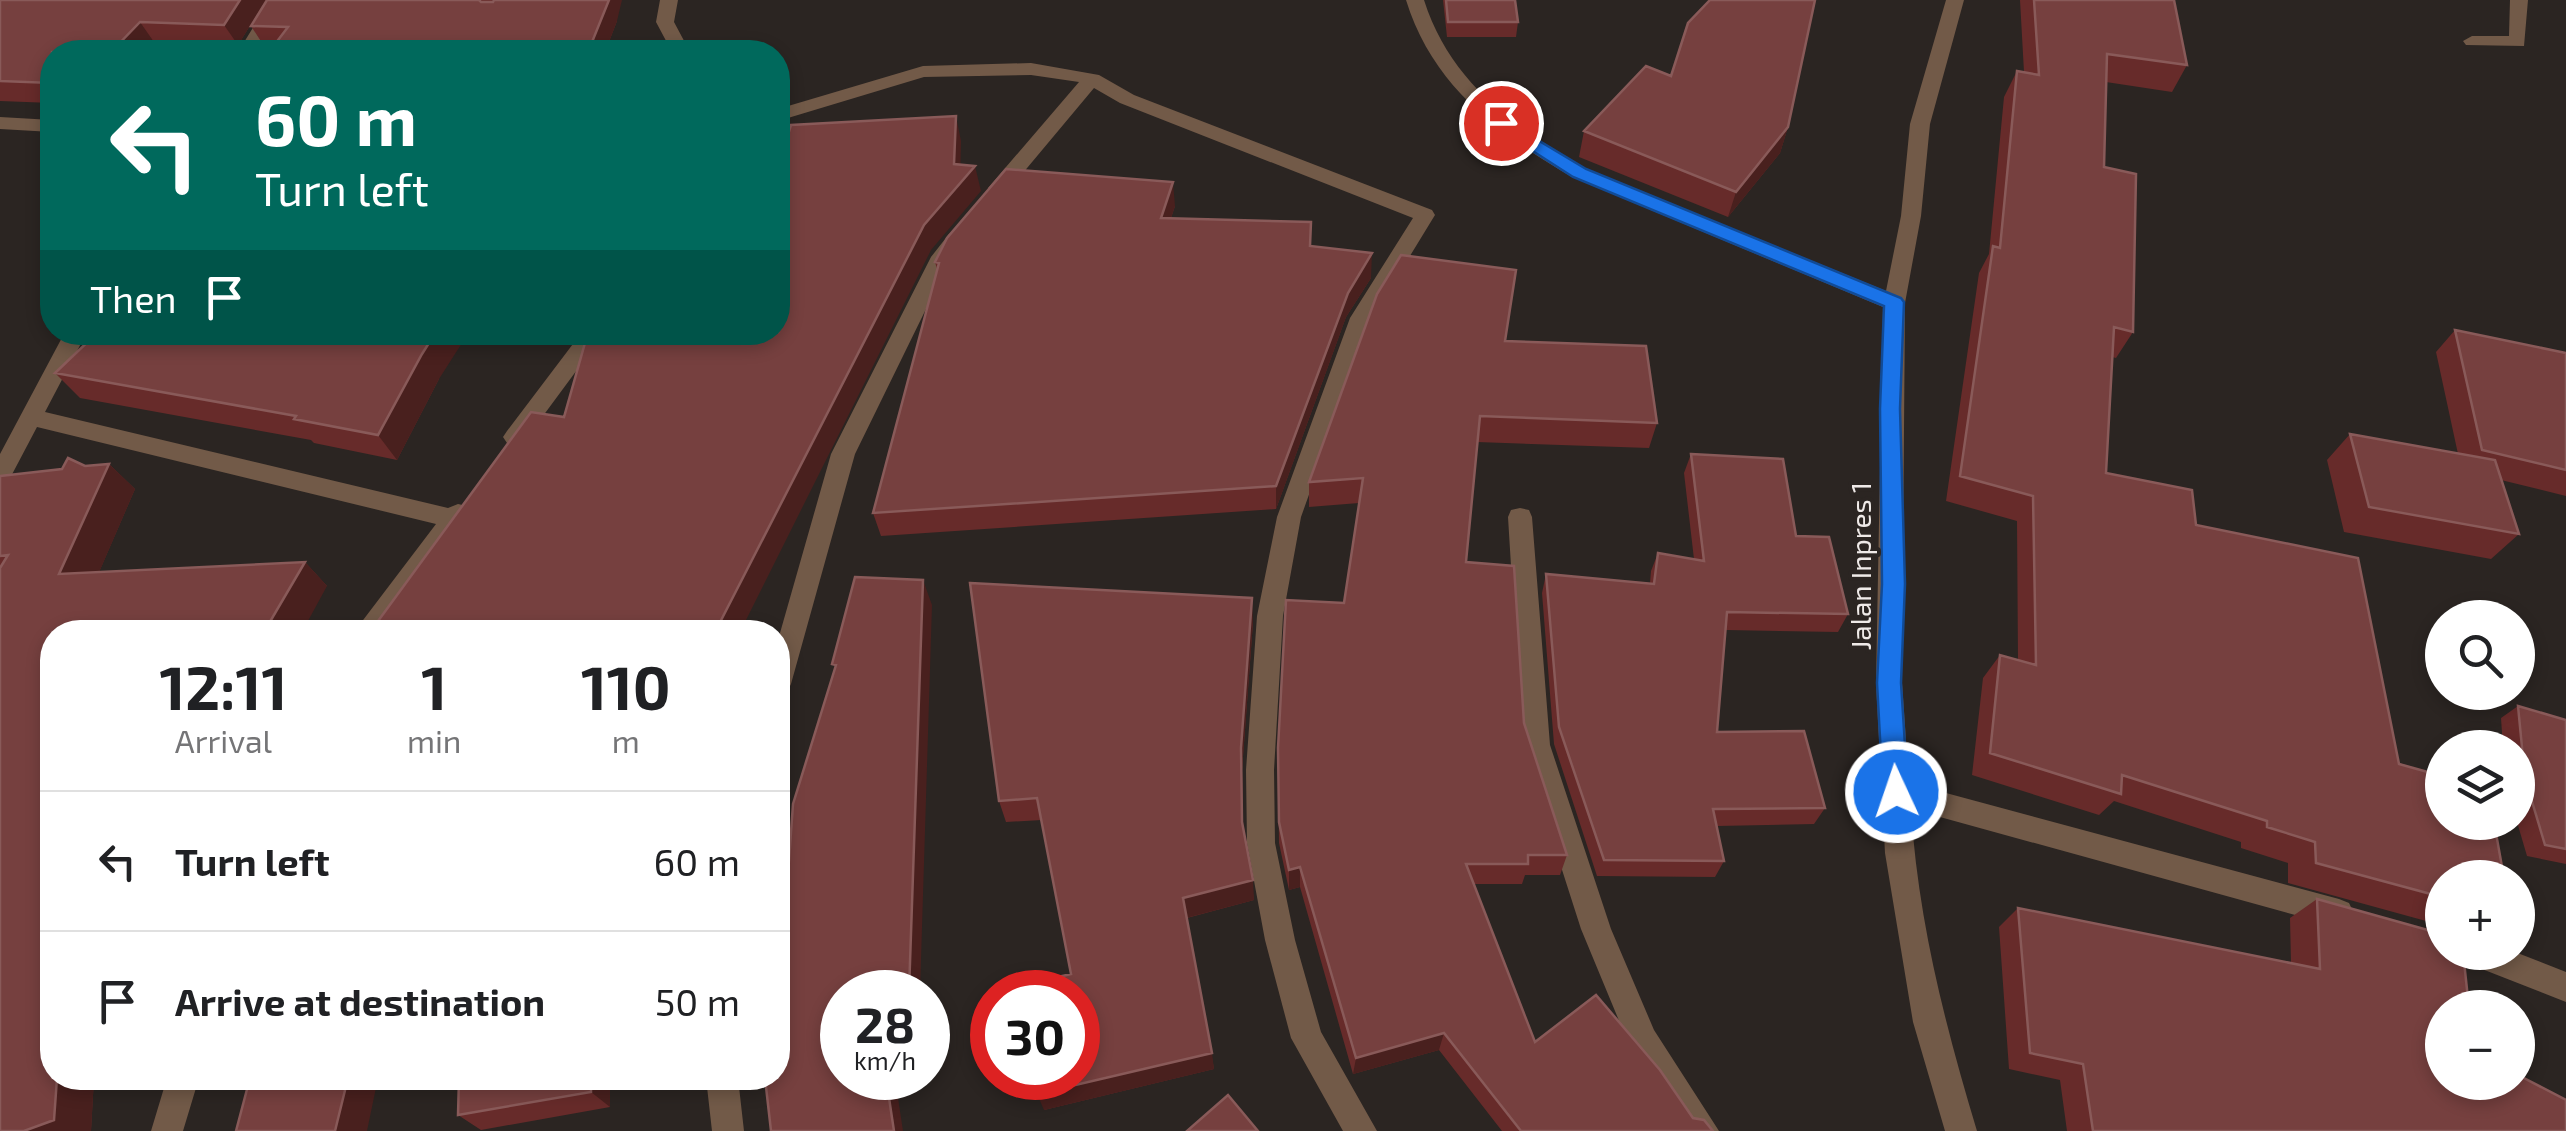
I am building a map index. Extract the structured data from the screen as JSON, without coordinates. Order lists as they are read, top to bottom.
{
  "streets": {
    "street": ["Jalan Inpres 1"]
  },
  "page": {
    "turn": ["60 m", "Turn left"],
    "then": "Then",
    "map_buttons": ["+", "−"],
    "eta": [
      "12:11",
      "Arrival",
      "1",
      "min",
      "110",
      "m"
    ],
    "list": [
      {
        "name": "Turn left",
        "value": "60 m"
      },
      {
        "name": "Arrive at destination",
        "value": "50 m"
      }
    ],
    "speed": "28 km/h",
    "limit": "30"
  }
}
